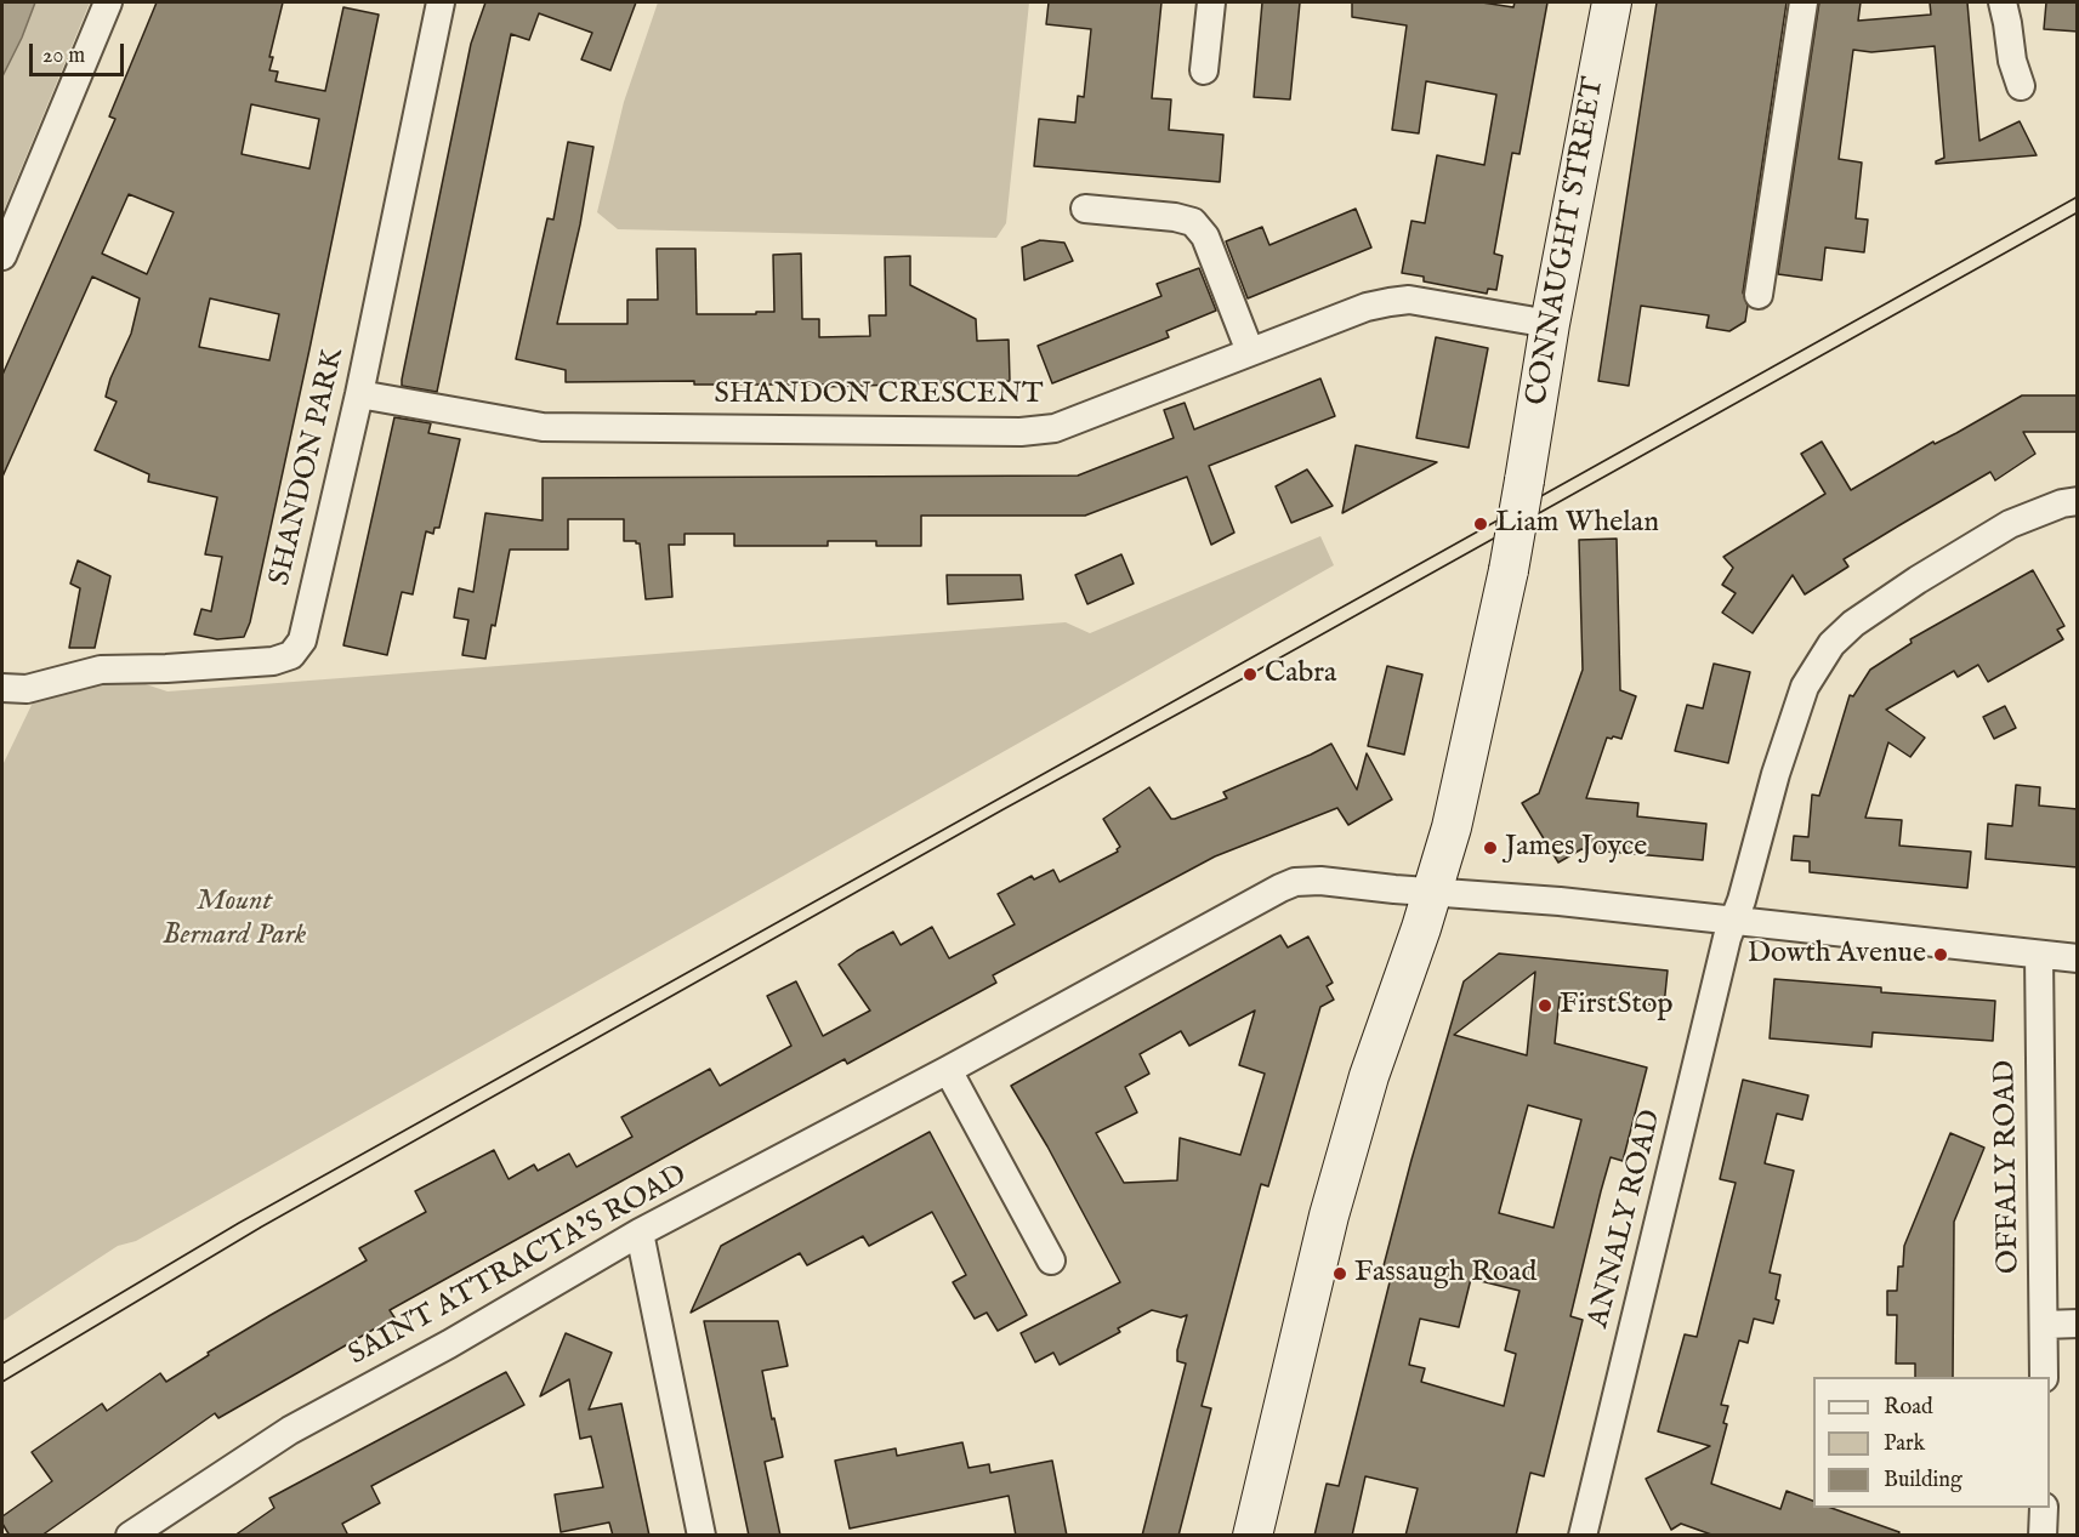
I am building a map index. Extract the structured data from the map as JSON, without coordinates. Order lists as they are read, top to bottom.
{
  "streets": {
    "street": [
      "CONNAUGHT STREET",
      "SHANDON CRESCENT",
      "SHANDON PARK",
      "OFFALY ROAD",
      "ANNALY ROAD",
      "SAINT ATTRACTA'S ROAD"
    ]
  },
  "crossings": [
    ["CONNAUGHT STREET", "SHANDON CRESCENT"],
    ["CONNAUGHT STREET", "SAINT ATTRACTA'S ROAD"],
    ["SHANDON CRESCENT", "SHANDON PARK"]
  ],
  "parks": ["Mount Bernard Park"],
  "places": [
    "Liam Whelan",
    "Cabra",
    "James Joyce",
    "Dowth Avenue",
    "FirstStop",
    "Fassaugh Road"
  ],
  "legend": ["Road", "Park", "Building"],
  "scale_bar": "20 m"
}
